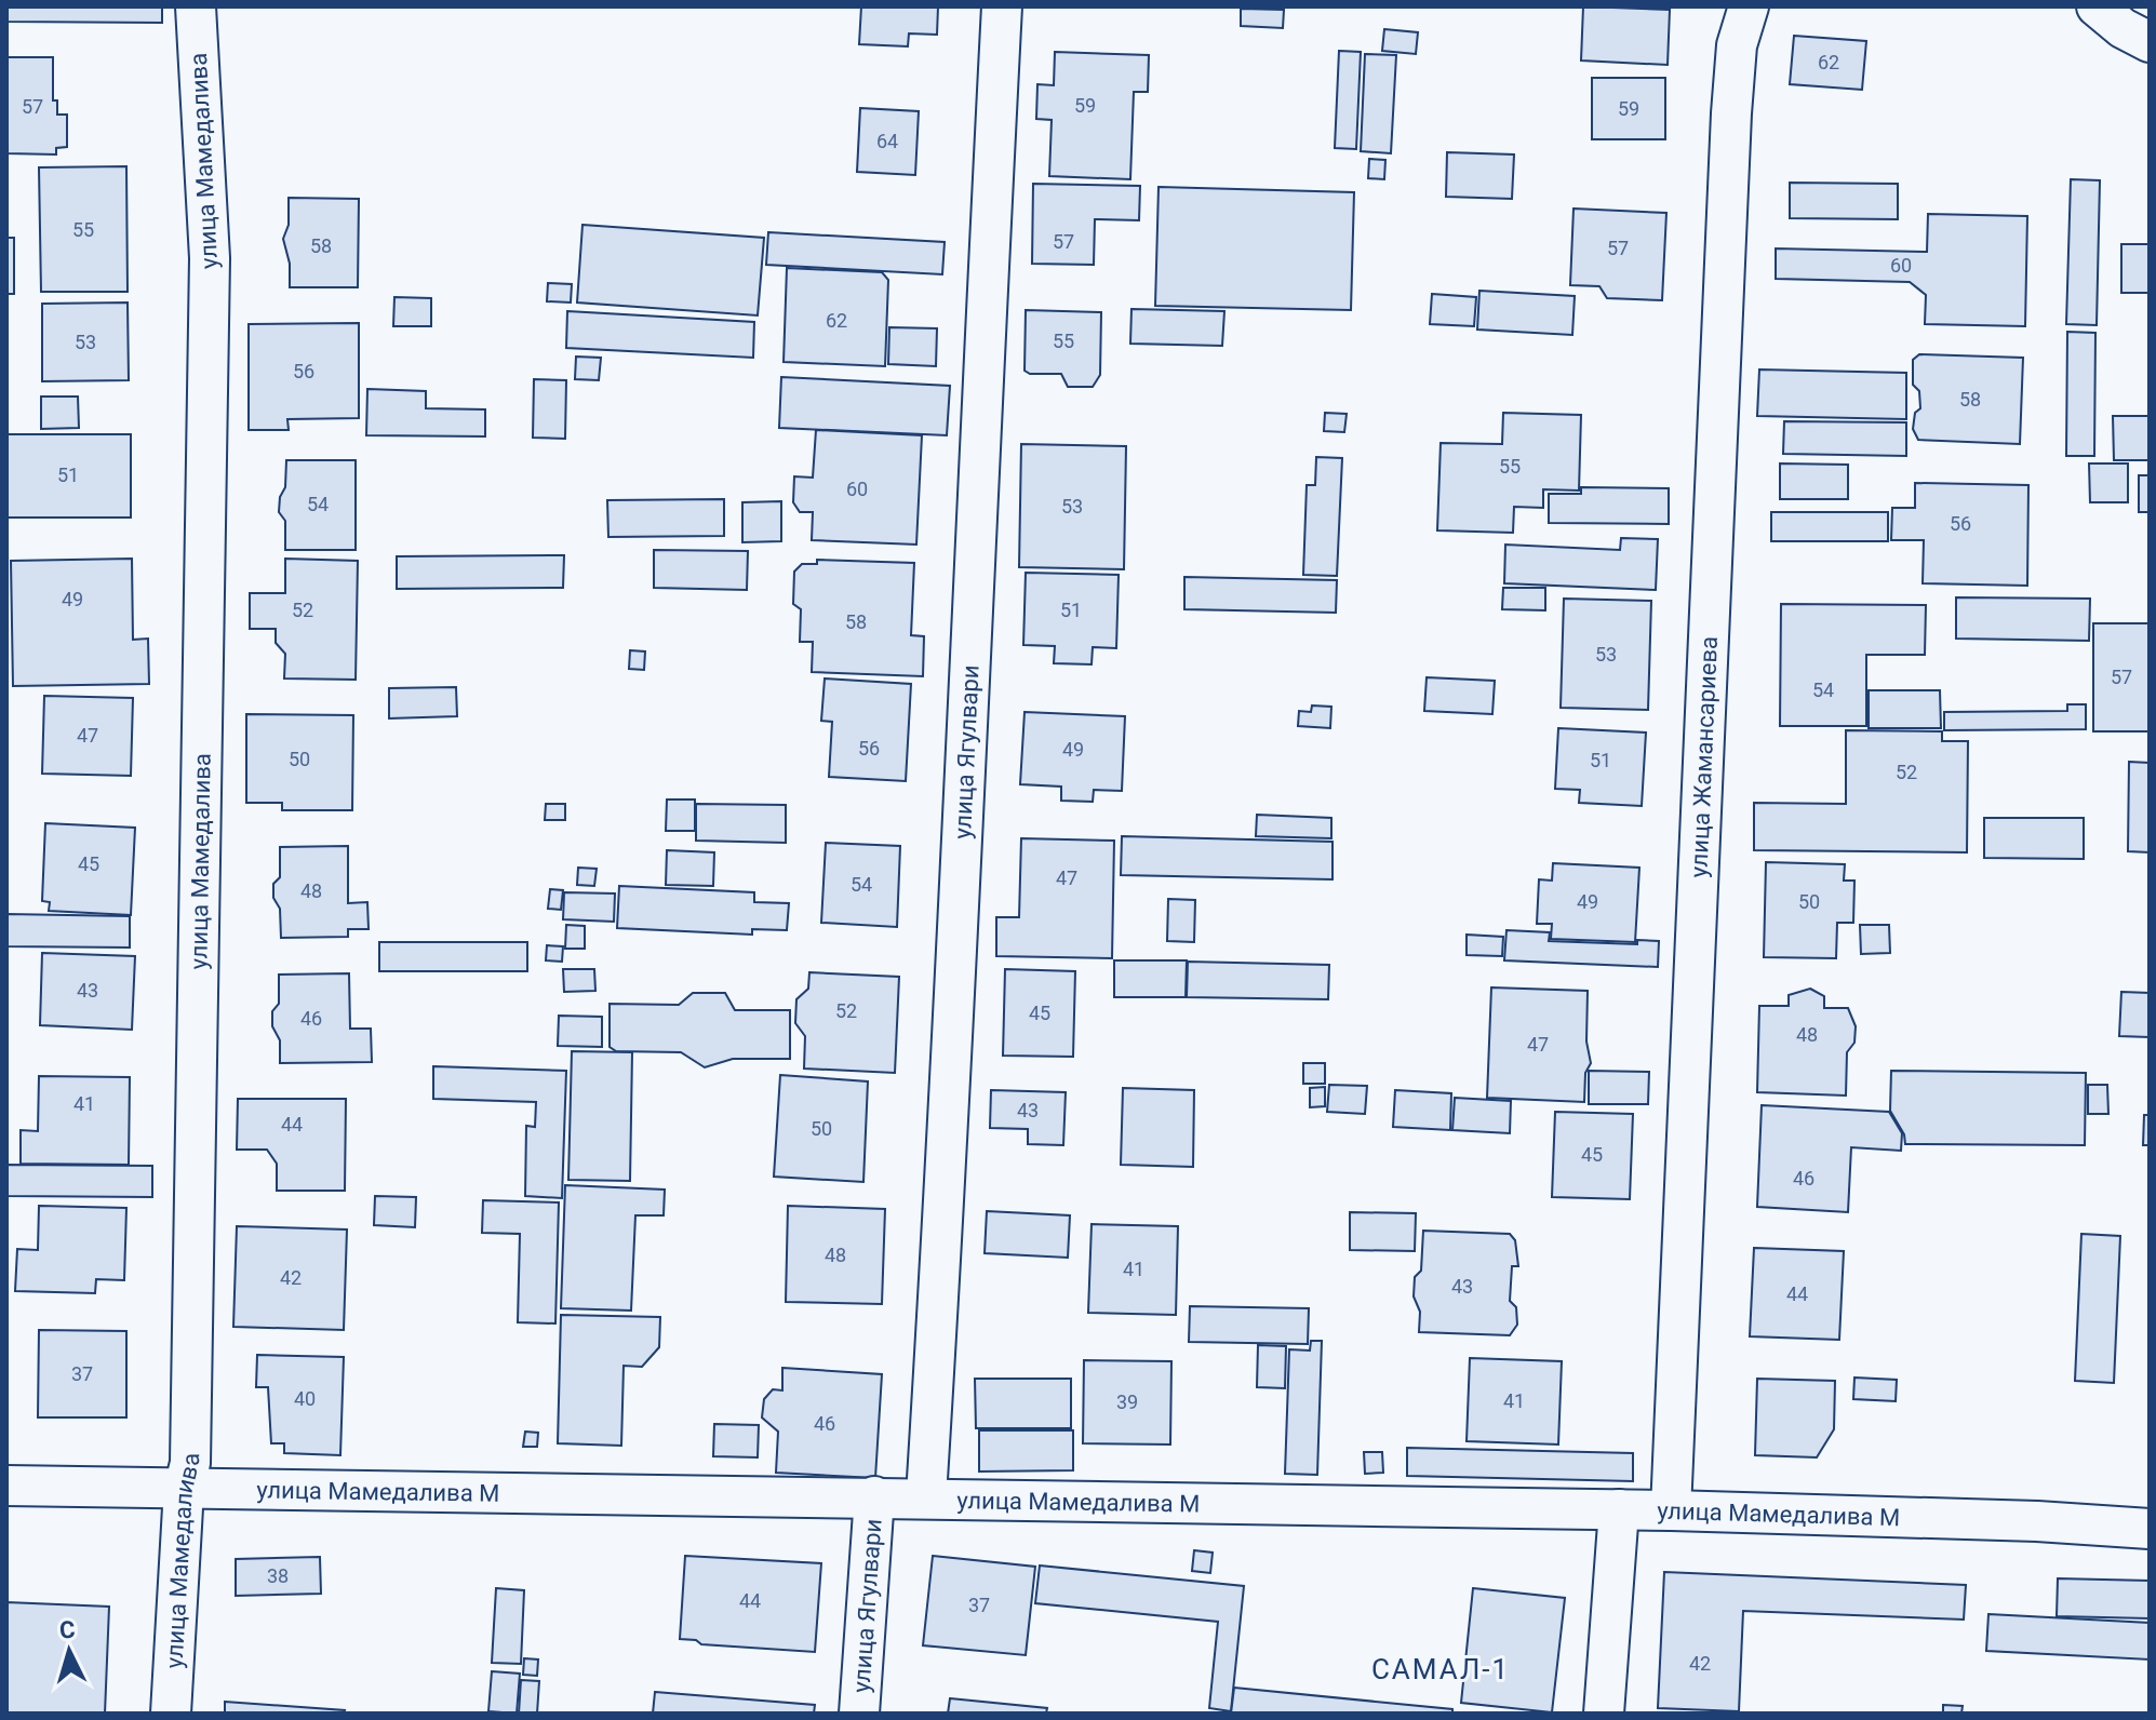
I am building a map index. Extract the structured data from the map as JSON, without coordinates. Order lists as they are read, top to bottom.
{
  "streets": {
    "street": [
      "улица Мамедалива",
      "улица Ягулвари",
      "улица Жамансариева",
      "улица Мамедалива М"
    ]
  },
  "crossings": [
    ["улица Мамедалива", "улица Мамедалива М"],
    ["улица Ягулвари", "улица Мамедалива М"],
    ["улица Жамансариева", "улица Мамедалива М"]
  ],
  "districts": ["САМАЛ-1"],
  "house_numbers": [
    "62",
    "59",
    "57",
    "59",
    "64",
    "55",
    "57",
    "58",
    "57",
    "60",
    "62",
    "55",
    "53",
    "56",
    "58",
    "55",
    "51",
    "60",
    "54",
    "53",
    "56",
    "49",
    "52",
    "51",
    "58",
    "53",
    "57",
    "54",
    "47",
    "56",
    "49",
    "50",
    "51",
    "52",
    "45",
    "47",
    "54",
    "48",
    "49",
    "50",
    "43",
    "52",
    "45",
    "46",
    "48",
    "47",
    "41",
    "43",
    "44",
    "50",
    "45",
    "46",
    "48",
    "41",
    "42",
    "43",
    "44",
    "37",
    "40",
    "41",
    "39",
    "46",
    "38",
    "44",
    "37",
    "42"
  ],
  "north": "top"
}
